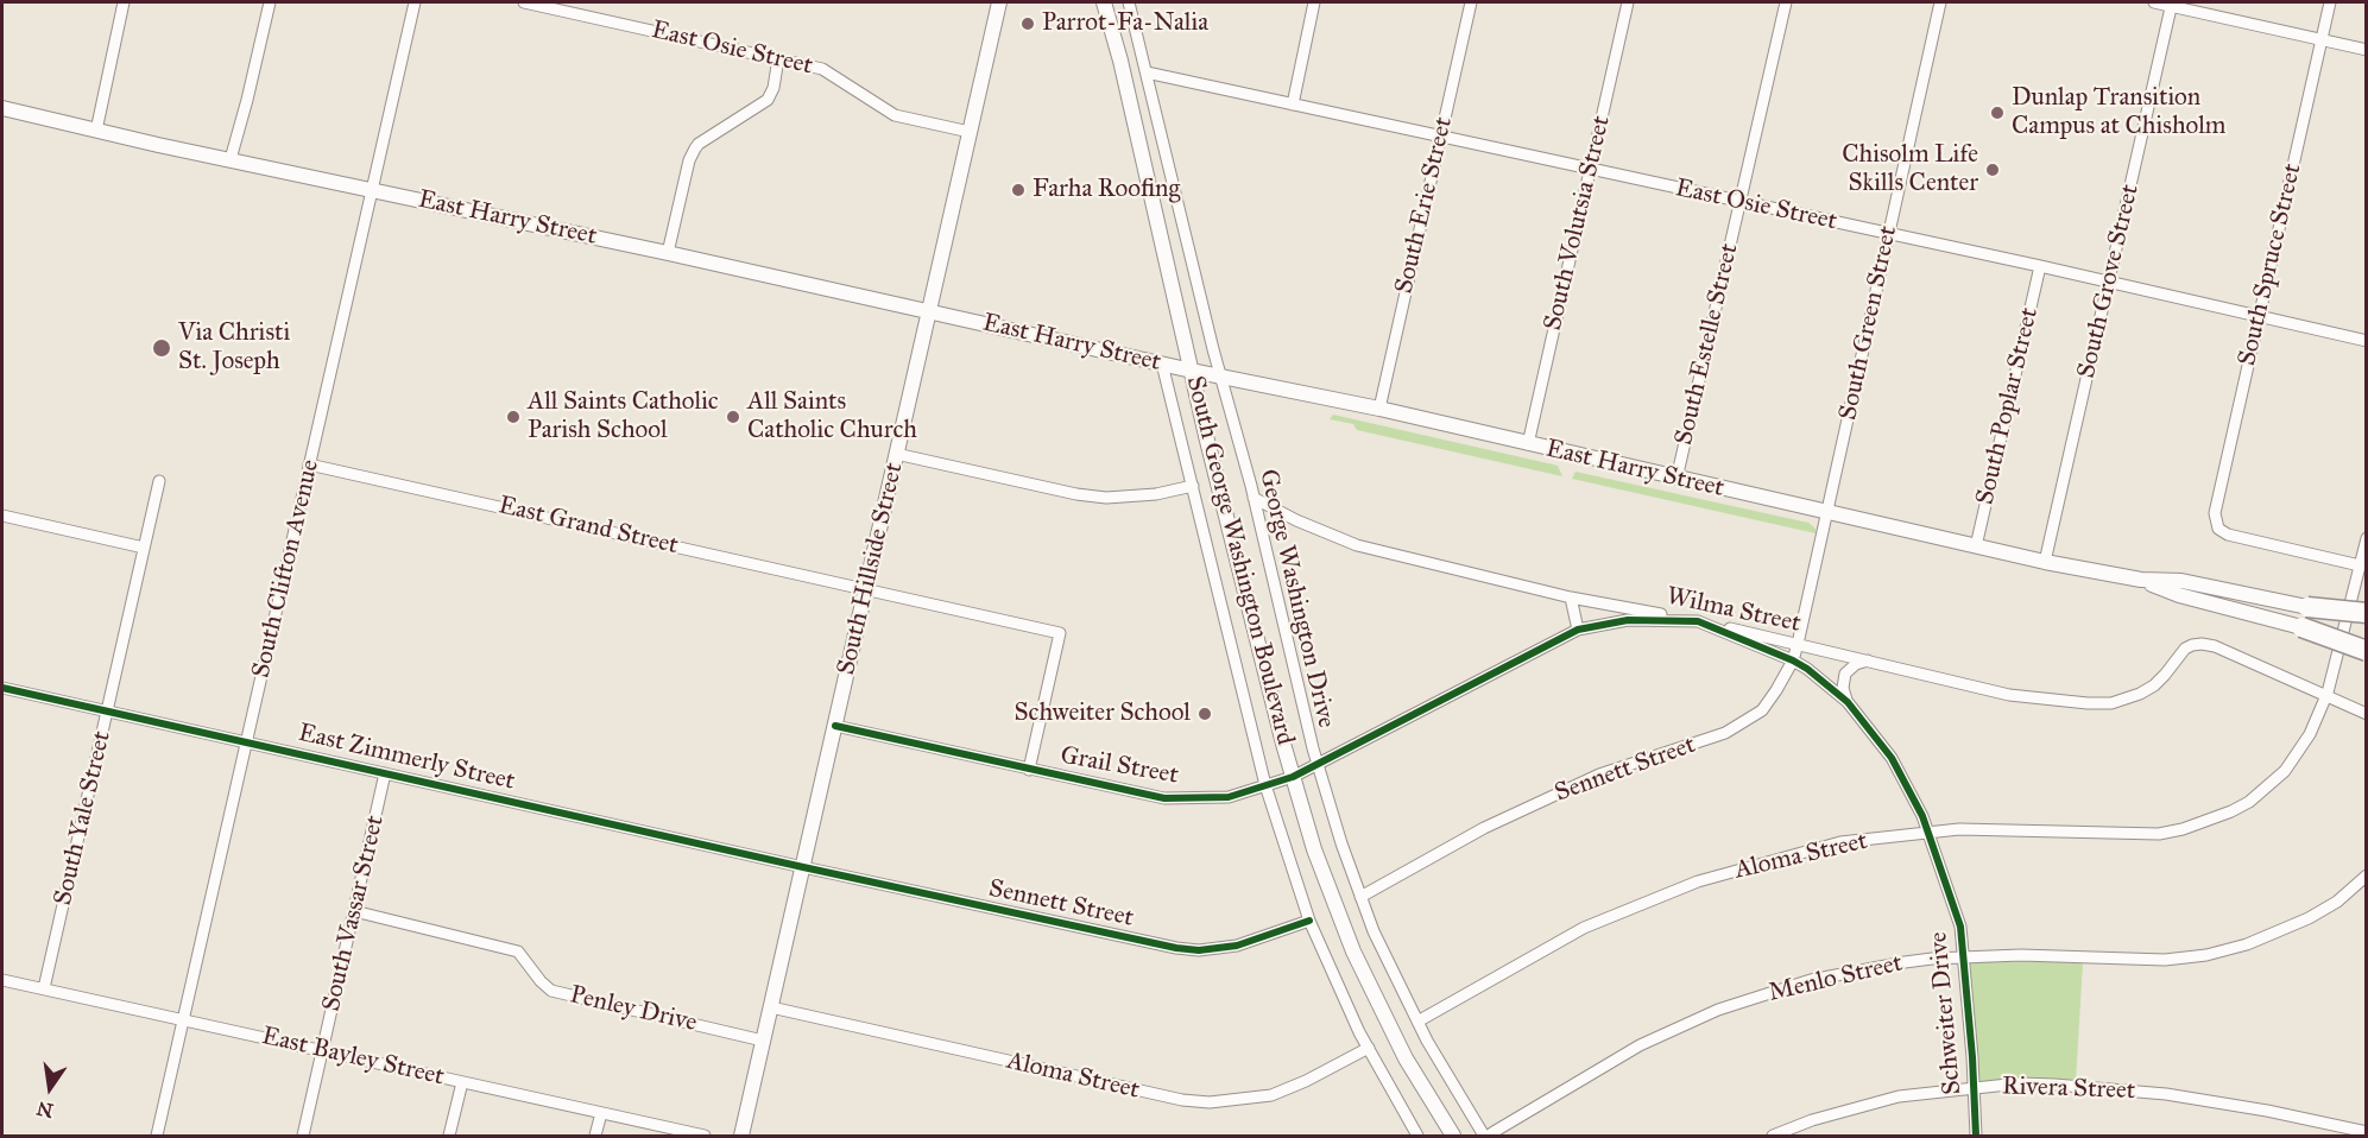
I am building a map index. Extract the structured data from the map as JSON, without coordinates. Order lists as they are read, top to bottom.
{
  "streets": {
    "main road": ["East Harry Street", "South George Washington Boulevard", "South Hillside Street"],
    "street": [
      "East Osie Street",
      "South Erie Street",
      "South Volutsia Street",
      "South Spruce Street",
      "South Grove Street",
      "South Green Street",
      "South Estelle Street",
      "South Poplar Street",
      "East Grand Street",
      "South Clifton Avenue",
      "George Washington Drive",
      "Wilma Street",
      "East Zimmerly Street",
      "Grail Street",
      "Sennett Street",
      "South Yale Street",
      "Aloma Street",
      "South Vassar Street",
      "Menlo Street",
      "Penley Drive",
      "Schweiter Drive",
      "East Bayley Street",
      "Rivera Street"
    ]
  },
  "crossings": [
    ["East Osie Street", "South Erie Street"],
    ["East Osie Street", "South Volutsia Street"],
    ["East Osie Street", "South Spruce Street"],
    ["East Osie Street", "South Grove Street"],
    ["East Osie Street", "South Green Street"],
    ["East Osie Street", "South Estelle Street"],
    ["East Osie Street", "South Poplar Street"],
    ["East Osie Street", "South Hillside Street"],
    ["East Osie Street", "George Washington Drive"],
    ["South Erie Street", "East Harry Street"],
    ["East Harry Street", "South Volutsia Street"],
    ["East Harry Street", "South Grove Street"],
    ["East Harry Street", "South Green Street"],
    ["East Harry Street", "South Estelle Street"],
    ["East Harry Street", "South Poplar Street"],
    ["East Harry Street", "South George Washington Boulevard"],
    ["East Harry Street", "South Clifton Avenue"],
    ["East Harry Street", "South Hillside Street"],
    ["East Harry Street", "George Washington Drive"],
    ["South Spruce Street", "Aloma Street"],
    ["South Green Street", "Wilma Street"],
    ["South Green Street", "Sennett Street"],
    ["East Grand Street", "South Clifton Avenue"],
    ["East Grand Street", "South Hillside Street"],
    ["East Grand Street", "Grail Street"],
    ["South George Washington Boulevard", "Grail Street"],
    ["South Clifton Avenue", "East Zimmerly Street"],
    ["South Clifton Avenue", "East Bayley Street"],
    ["South Hillside Street", "East Zimmerly Street"],
    ["South Hillside Street", "Grail Street"],
    ["South Hillside Street", "Sennett Street"],
    ["South Hillside Street", "Aloma Street"],
    ["South Hillside Street", "Penley Drive"],
    ["George Washington Drive", "Wilma Street"],
    ["George Washington Drive", "Grail Street"],
    ["George Washington Drive", "Sennett Street"],
    ["George Washington Drive", "Aloma Street"],
    ["George Washington Drive", "Menlo Street"],
    ["Wilma Street", "Grail Street"],
    ["Wilma Street", "Sennett Street"],
    ["Wilma Street", "Aloma Street"],
    ["Wilma Street", "Schweiter Drive"],
    ["East Zimmerly Street", "Sennett Street"],
    ["East Zimmerly Street", "South Yale Street"],
    ["East Zimmerly Street", "South Vassar Street"],
    ["Grail Street", "Schweiter Drive"],
    ["Sennett Street", "Schweiter Drive"],
    ["South Yale Street", "East Bayley Street"],
    ["Aloma Street", "Schweiter Drive"],
    ["South Vassar Street", "Penley Drive"],
    ["South Vassar Street", "East Bayley Street"],
    ["Menlo Street", "Schweiter Drive"],
    ["Schweiter Drive", "Rivera Street"]
  ],
  "places": [
    "Parrot-Fa-Nalia",
    "Dunlap Transition Campus at Chisholm",
    "Chisolm Life Skills Center",
    "Farha Roofing",
    "Via Christi St. Joseph",
    "All Saints Catholic Parish School",
    "All Saints Catholic Church",
    "Schweiter School"
  ],
  "north": "bottom"
}
